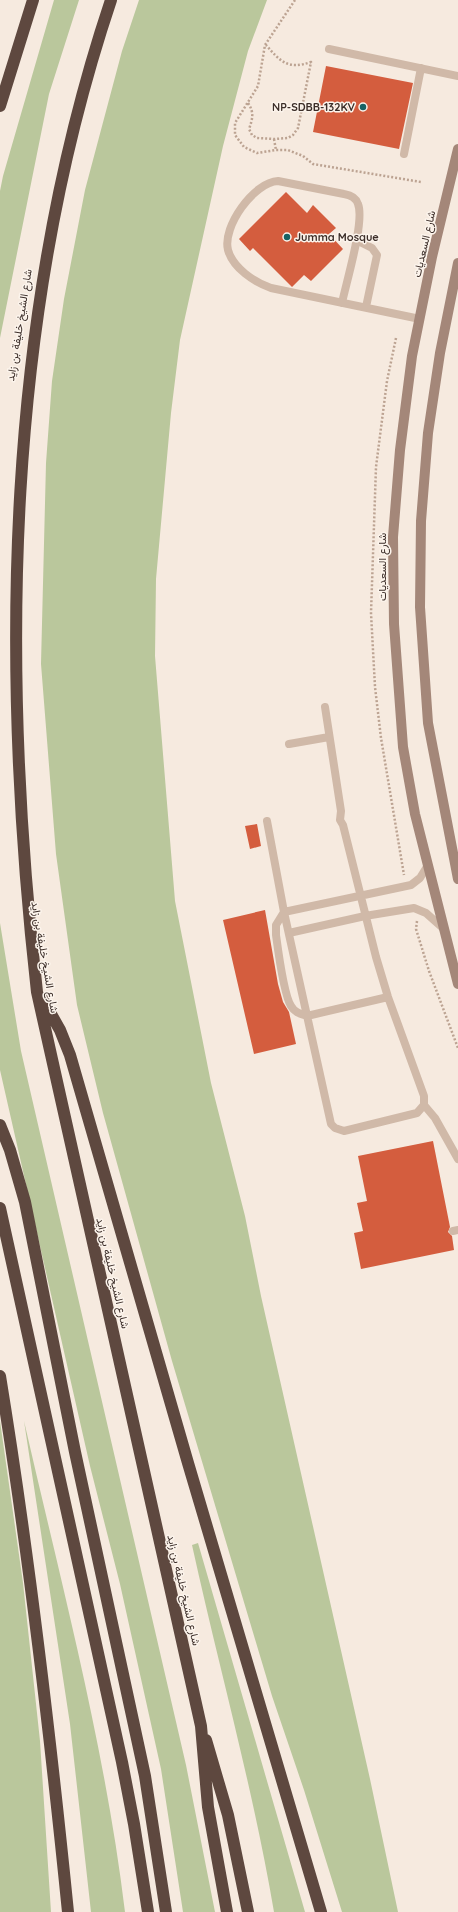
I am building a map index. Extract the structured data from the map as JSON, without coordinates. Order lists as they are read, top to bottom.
{
  "streets": {
    "highway": ["شارع الشيخ خليفة بن زايد"],
    "street": ["شارع السعديات"]
  },
  "places": ["NP-SDBB-132KV", "Jumma Mosque"]
}
